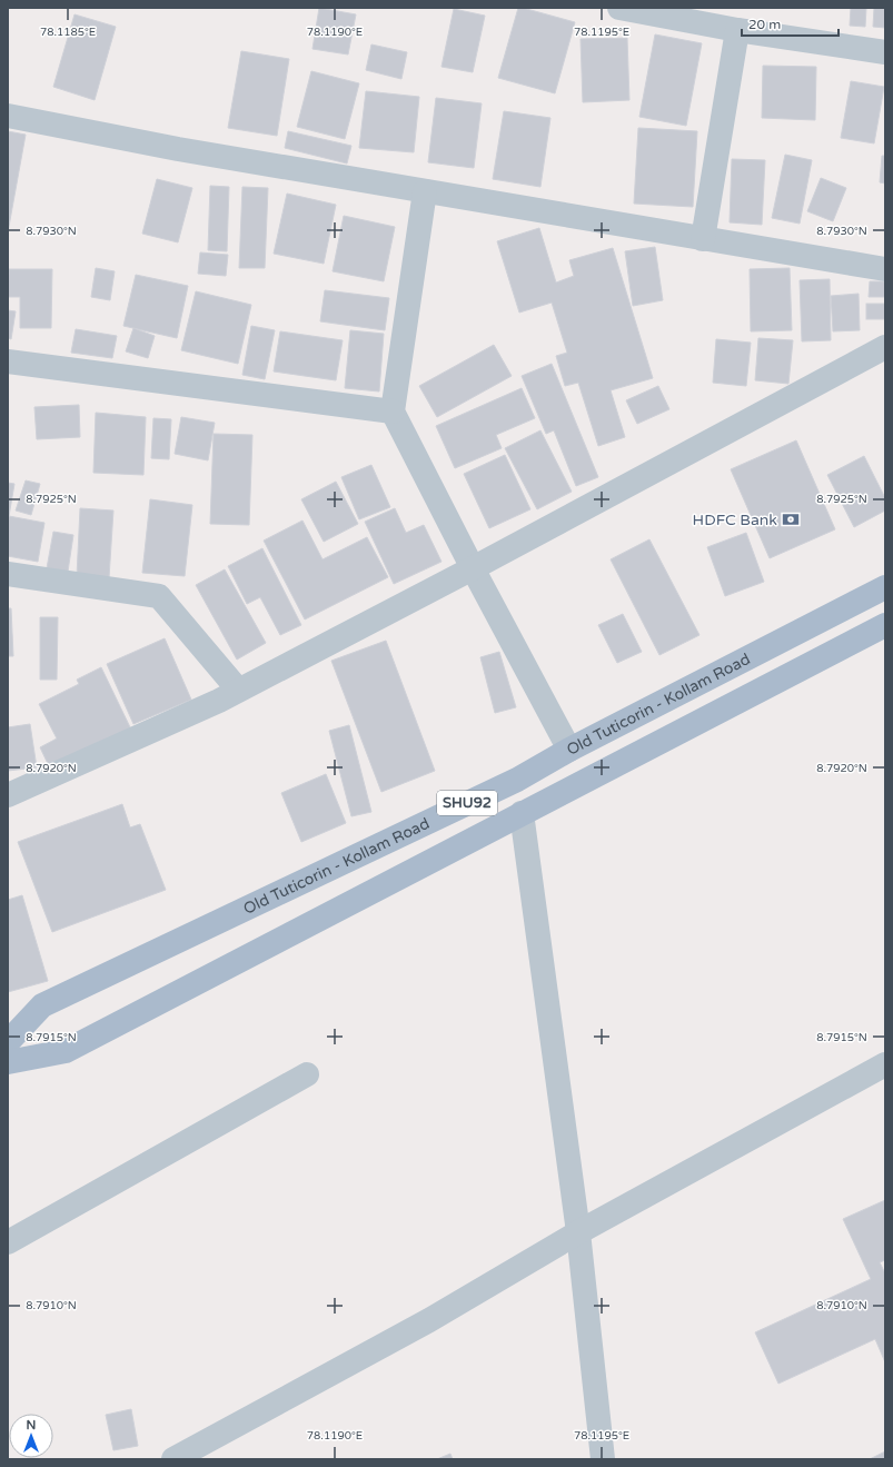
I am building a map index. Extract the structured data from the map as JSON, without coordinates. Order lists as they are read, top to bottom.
{
  "streets": {
    "main road": ["Old Tuticorin - Kollam Road", "SHU92"]
  },
  "places": {
    "bank": ["HDFC Bank"]
  },
  "scale_bar": "20 m",
  "north": "top",
  "coordinates": [
    "78.1185°E",
    "78.1190°E",
    "78.1195°E",
    "8.7930°N",
    "8.7925°N",
    "8.7920°N",
    "8.7915°N",
    "8.7910°N"
  ]
}
